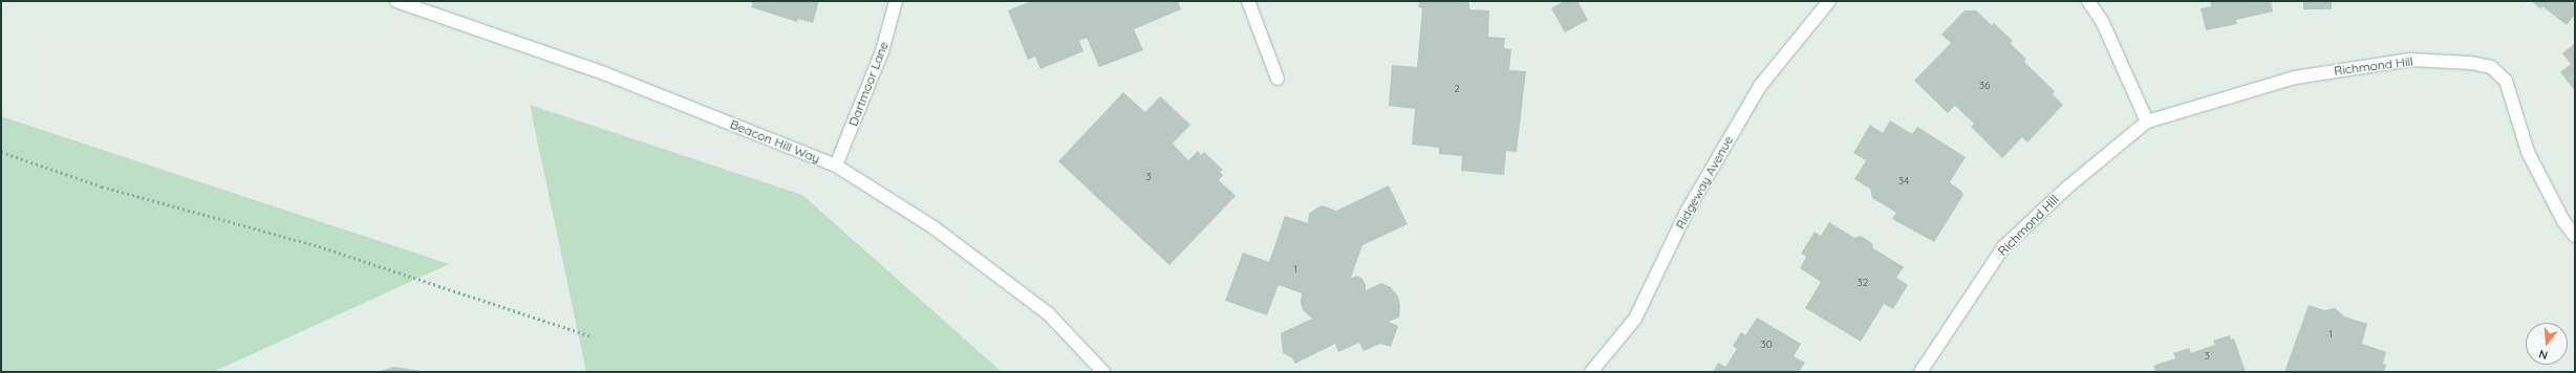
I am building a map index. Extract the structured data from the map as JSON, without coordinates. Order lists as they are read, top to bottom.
{
  "streets": {
    "street": [
      "Richmond Hill",
      "Dartmoor Lane",
      "Beacon Hill Way",
      "Ridgeway Avenue"
    ]
  },
  "crossings": [
    ["Dartmoor Lane", "Beacon Hill Way"]
  ],
  "house_numbers": [
    "36",
    "2",
    "3",
    "34",
    "1",
    "32",
    "1",
    "30",
    "3"
  ],
  "north": "bottom"
}
